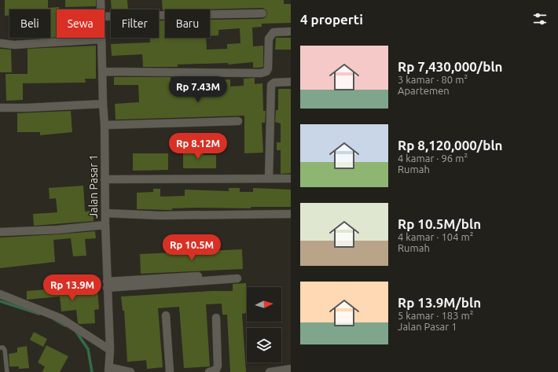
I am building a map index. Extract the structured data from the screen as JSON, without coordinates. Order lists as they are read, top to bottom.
{
  "streets": {
    "street": ["Jalan Pasar 1"]
  },
  "north": "right",
  "page": {
    "heading": "4 properti",
    "chip": [
      "Beli",
      "Sewa",
      "Filter",
      "Baru"
    ],
    "list": [
      {
        "name": "Rp 7,430,000/bln",
        "note": "3 kamar · 80 m² · Apartemen"
      },
      {
        "name": "Rp 8,120,000/bln",
        "note": "4 kamar · 96 m² · Rumah"
      },
      {
        "name": "Rp 10.5M/bln",
        "note": "4 kamar · 104 m² · Rumah"
      },
      {
        "name": "Rp 13.9M/bln",
        "note": "5 kamar · 183 m² · Jalan Pasar 1"
      }
    ],
    "price": [
      "Rp 7.43M",
      "Rp 8.12M",
      "Rp 10.5M",
      "Rp 13.9M"
    ]
  }
}
